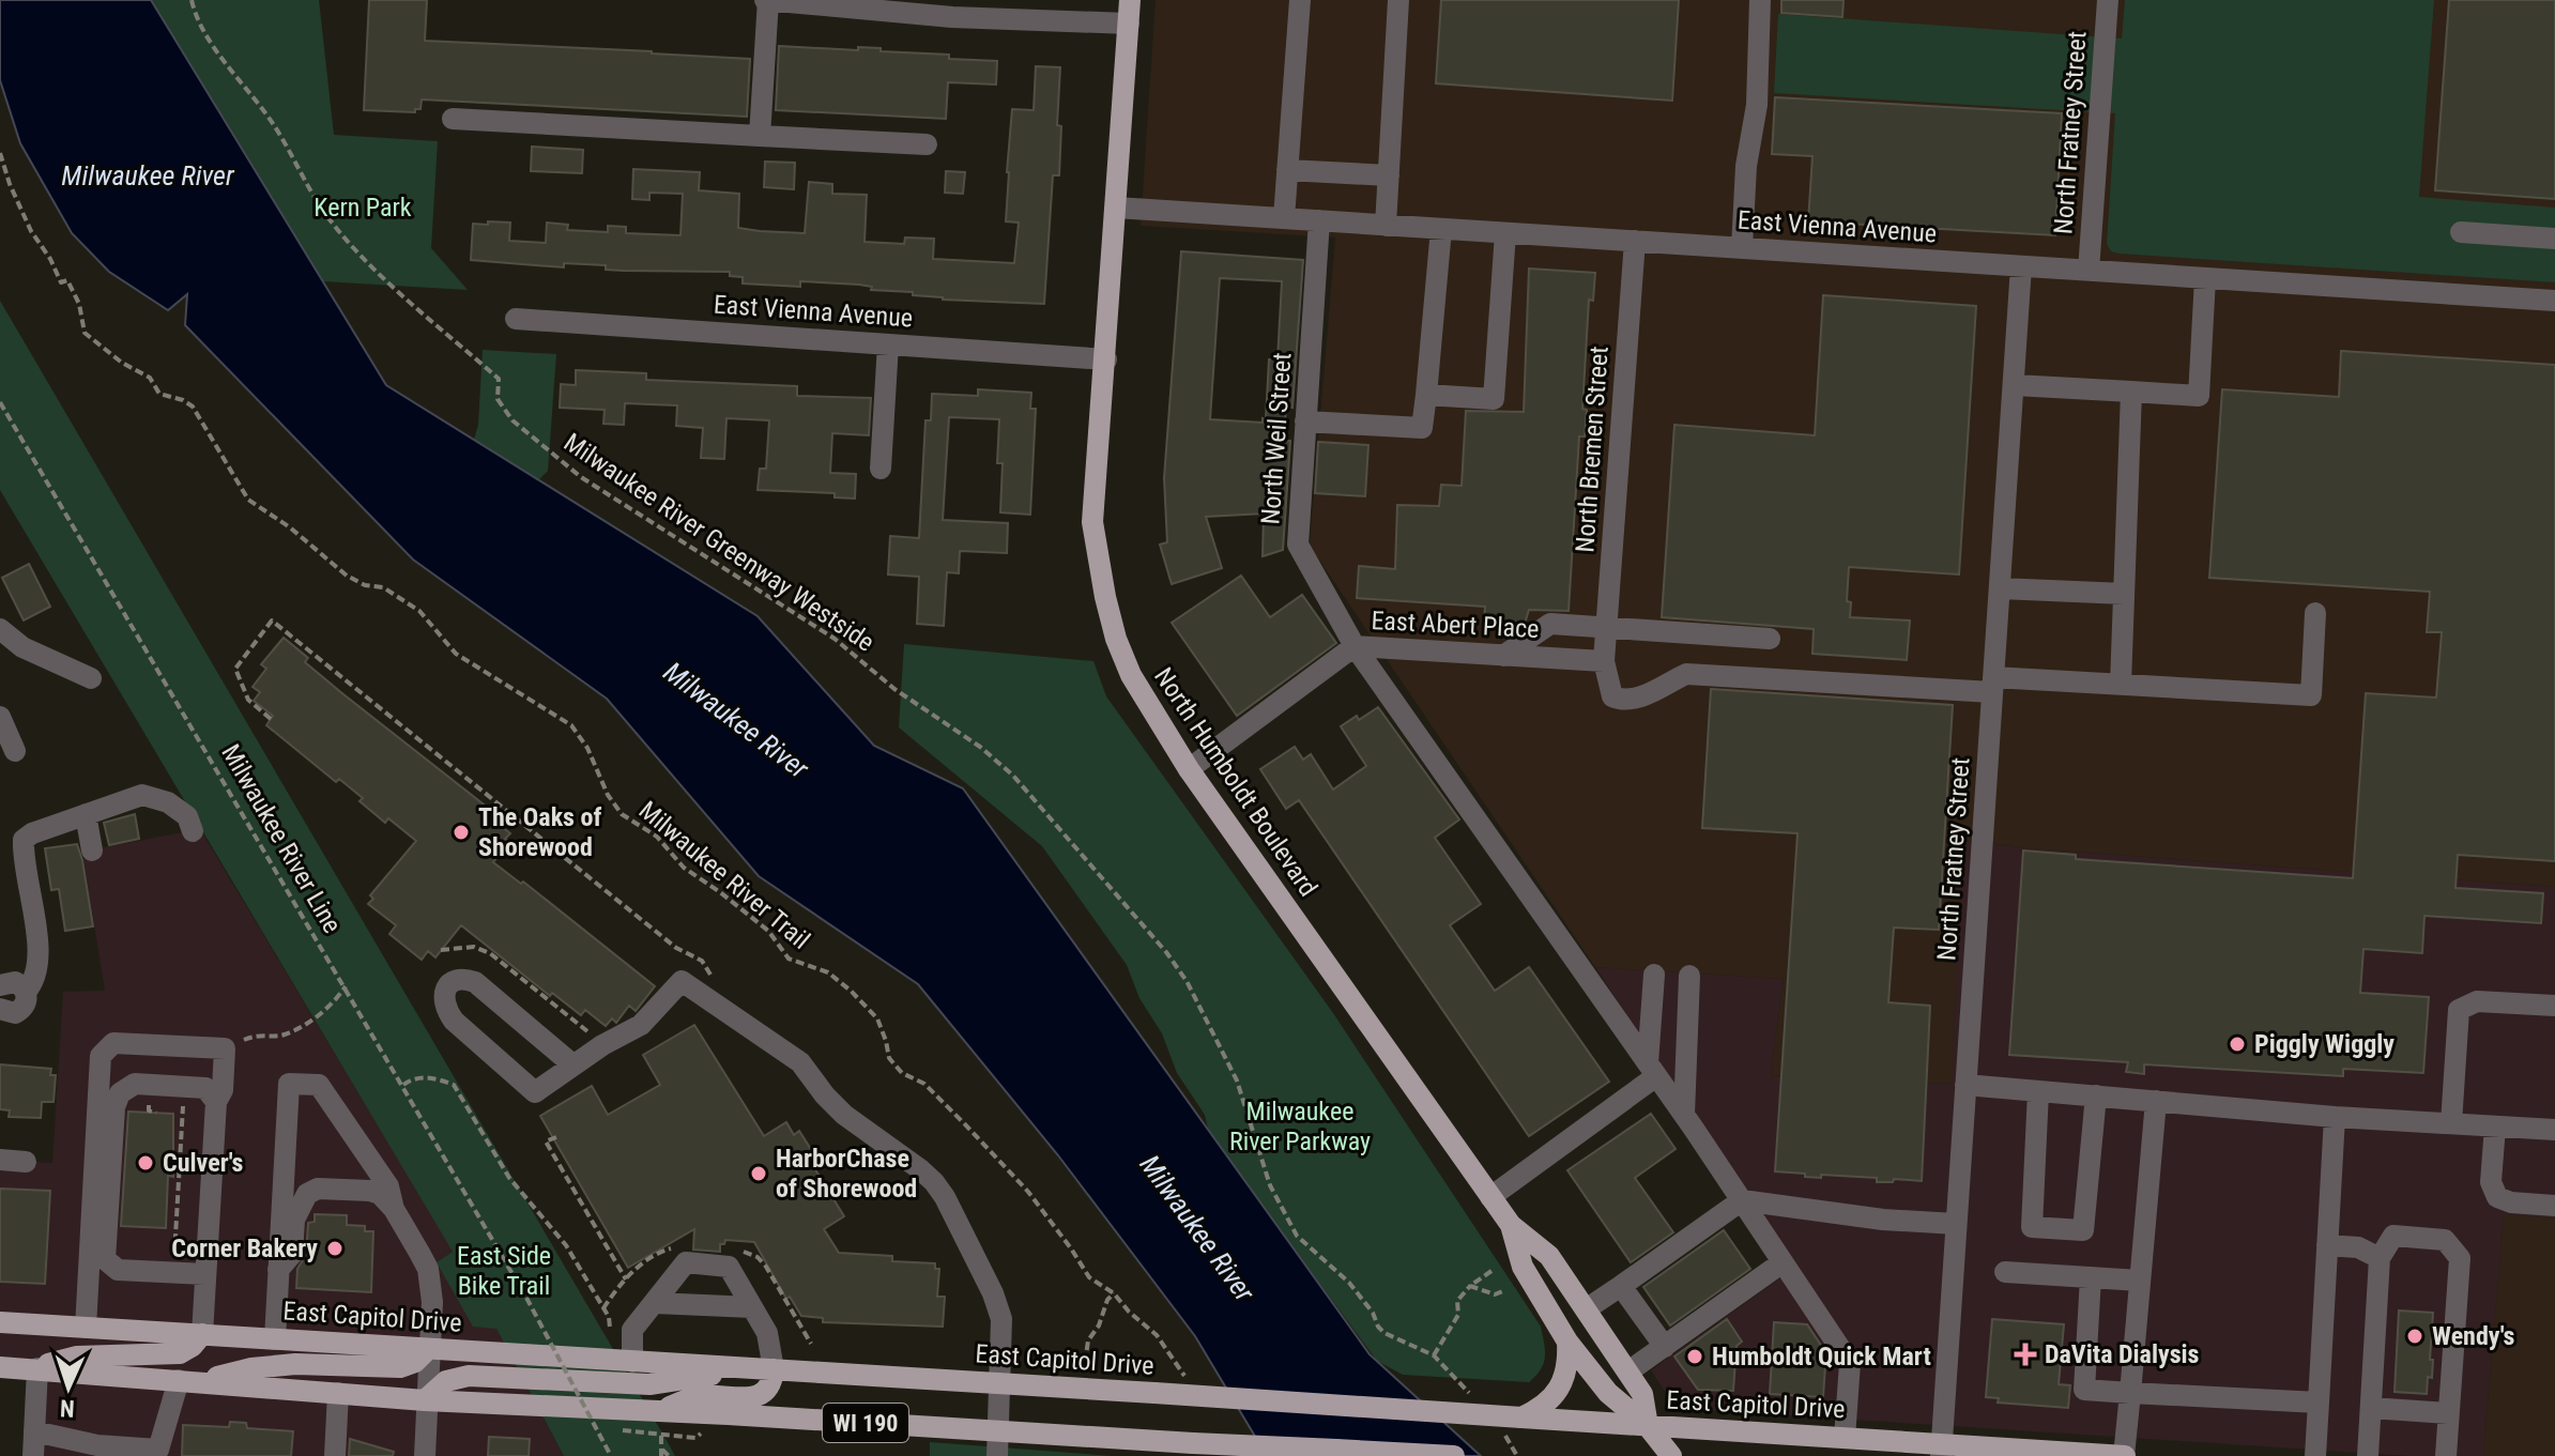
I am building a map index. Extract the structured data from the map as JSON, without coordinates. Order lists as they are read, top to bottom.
{
  "streets": {
    "main road": ["North Humboldt Boulevard", "East Capitol Drive", "WI 190"],
    "street": [
      "North Fratney Street",
      "East Vienna Avenue",
      "North Weil Street",
      "North Bremen Street",
      "East Abert Place"
    ],
    "path": ["Milwaukee River Greenway Westside", "Milwaukee River Line", "Milwaukee River Trail"]
  },
  "crossings": [
    ["North Fratney Street", "East Vienna Avenue"],
    ["North Fratney Street", "East Capitol Drive"],
    ["East Vienna Avenue", "North Weil Street"],
    ["East Vienna Avenue", "North Bremen Street"],
    ["East Vienna Avenue", "North Humboldt Boulevard"],
    ["North Weil Street", "East Abert Place"],
    ["North Weil Street", "East Capitol Drive"],
    ["North Bremen Street", "East Abert Place"],
    ["East Abert Place", "North Humboldt Boulevard"],
    ["North Humboldt Boulevard", "East Capitol Drive"]
  ],
  "water": ["Milwaukee River"],
  "parks": ["Kern Park", "Milwaukee River Parkway", "East Side Bike Trail"],
  "places": {
    "other": [
      "The Oaks of Shorewood",
      "Piggly Wiggly",
      "Culver's",
      "HarborChase of Shorewood",
      "Corner Bakery",
      "Wendy's",
      "Humboldt Quick Mart"
    ],
    "health": ["DaVita Dialysis"]
  },
  "north": "bottom"
}
